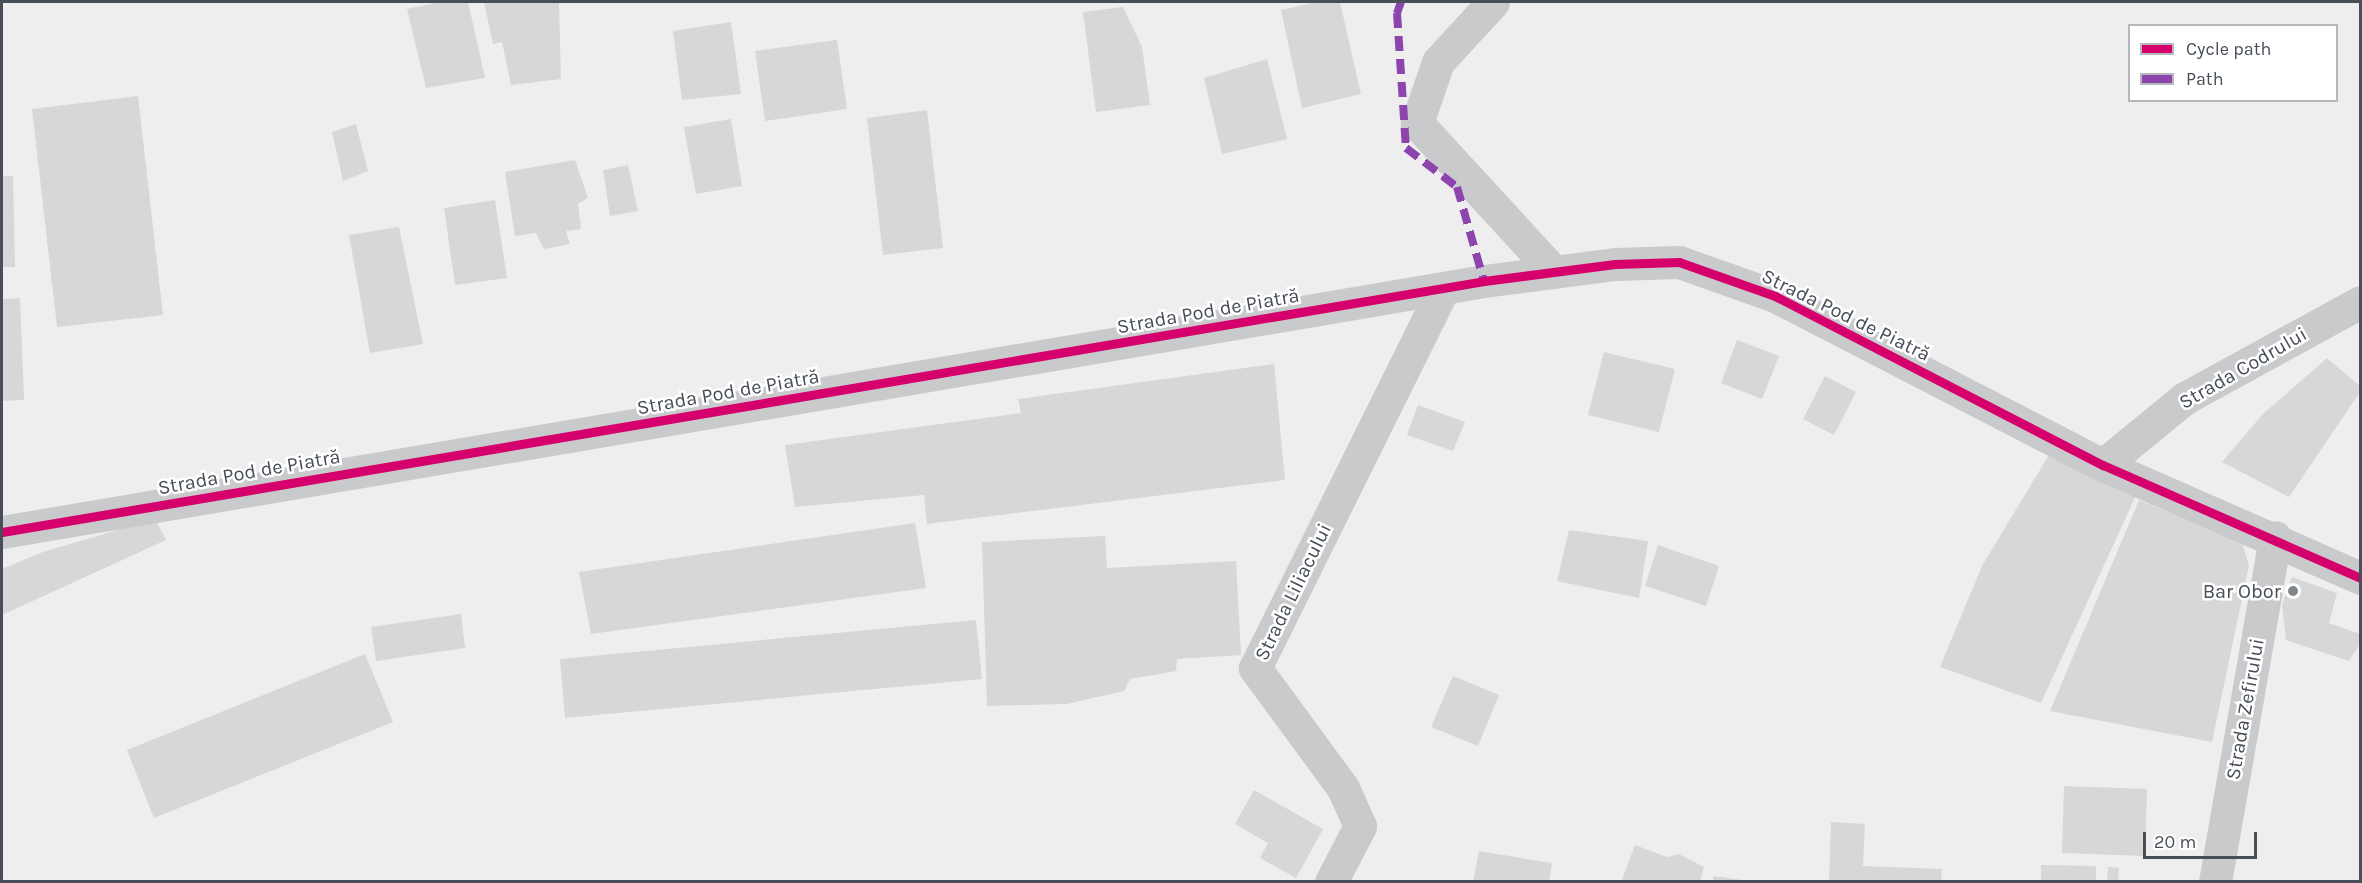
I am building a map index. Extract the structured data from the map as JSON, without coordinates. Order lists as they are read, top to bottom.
{
  "streets": {
    "street": [
      "Strada Pod de Piatră",
      "Strada Codrului",
      "Strada Liliacului",
      "Strada Zefirului"
    ]
  },
  "crossings": [
    ["Strada Pod de Piatră", "Strada Codrului"],
    ["Strada Pod de Piatră", "Strada Liliacului"],
    ["Strada Pod de Piatră", "Strada Zefirului"]
  ],
  "places": ["Bar Obor"],
  "legend": ["Cycle path", "Path"],
  "scale_bar": "20 m"
}
